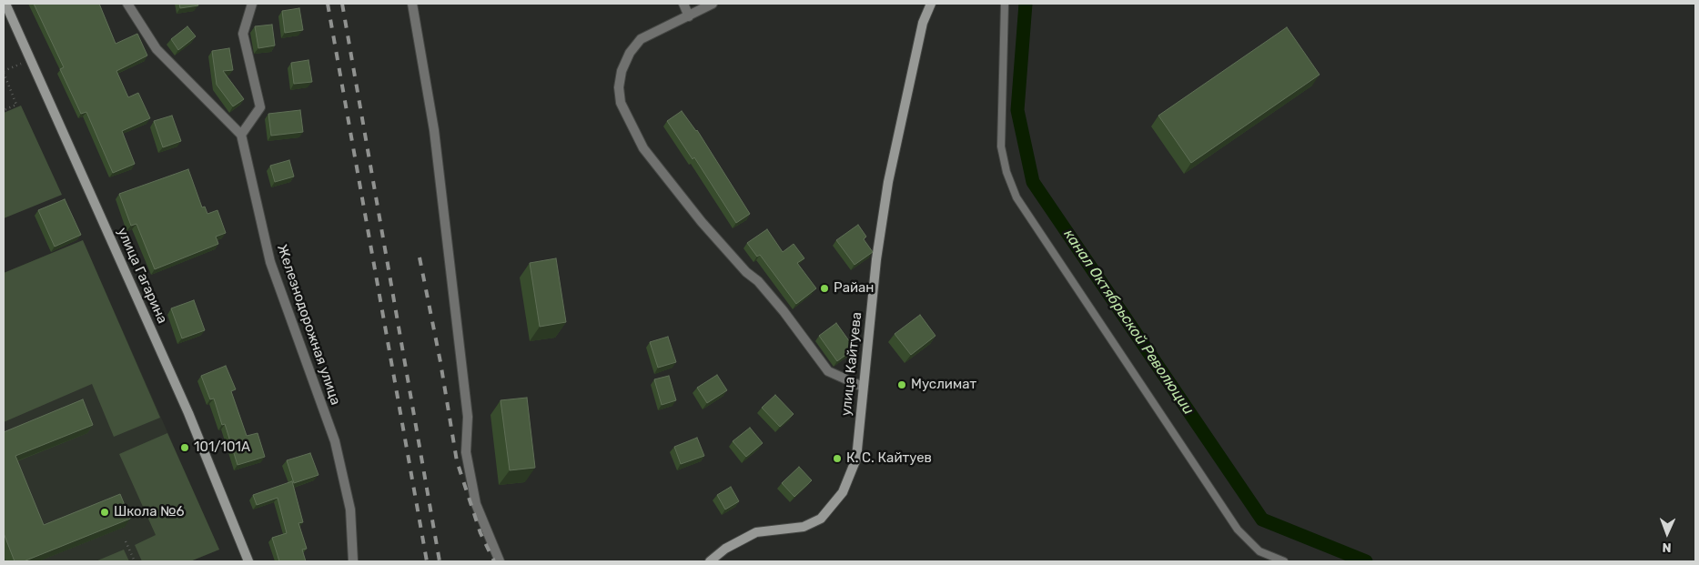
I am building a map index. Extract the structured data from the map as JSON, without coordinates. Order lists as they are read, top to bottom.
{
  "streets": {
    "main road": ["улица Гагарина", "улица Кайтуева"],
    "street": ["Железнодорожная улица"]
  },
  "water": ["канал Октябрьской Революции"],
  "places": [
    "Райан",
    "Муслимат",
    "101/101А",
    "К. С. Кайтуев",
    "Школа №6"
  ],
  "north": "bottom"
}
